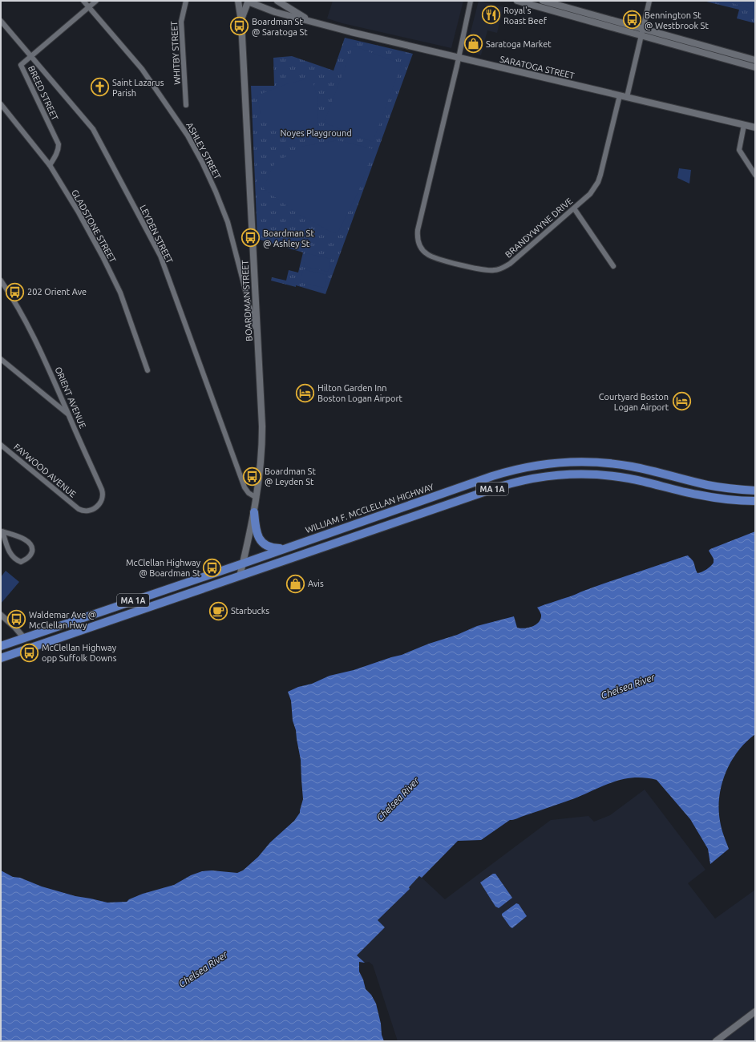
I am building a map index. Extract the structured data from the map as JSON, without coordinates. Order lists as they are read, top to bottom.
{
  "streets": {
    "highway": ["MA 1A", "WILLIAM F. MCCLELLAN HIGHWAY"],
    "main road": ["SARATOGA STREET", "BOARDMAN STREET"],
    "street": [
      "WHITBY STREET",
      "BREED STREET",
      "ASHLEY STREET",
      "GLADSTONE STREET",
      "BRANDYWYNE DRIVE",
      "LEYDEN STREET",
      "ORIENT AVENUE",
      "FAYWOOD AVENUE"
    ]
  },
  "crossings": [
    ["SARATOGA STREET", "BRANDYWYNE DRIVE"],
    ["SARATOGA STREET", "BOARDMAN STREET"],
    ["BREED STREET", "ASHLEY STREET"],
    ["BREED STREET", "GLADSTONE STREET"],
    ["BREED STREET", "LEYDEN STREET"],
    ["ASHLEY STREET", "BOARDMAN STREET"],
    ["LEYDEN STREET", "BOARDMAN STREET"],
    ["BOARDMAN STREET", "MA 1A"],
    ["BOARDMAN STREET", "WILLIAM F. MCCLELLAN HIGHWAY"],
    ["ORIENT AVENUE", "FAYWOOD AVENUE"]
  ],
  "water": ["Chelsea River"],
  "parks": ["Noyes Playground"],
  "places": {
    "restaurant": ["Royal's Roast Beef"],
    "bus stop": [
      "Bennington St @ Westbrook St",
      "Boardman St @ Saratoga St",
      "Boardman St @ Ashley St",
      "202 Orient Ave",
      "Boardman St @ Leyden St",
      "McClellan Highway @ Boardman St",
      "Waldemar Ave @ McClellan Hwy",
      "McClellan Highway opp Suffolk Downs"
    ],
    "shop": ["Saratoga Market", "Avis"],
    "church": ["Saint Lazarus Parish"],
    "hotel": ["Hilton Garden Inn Boston Logan Airport", "Courtyard Boston Logan Airport"],
    "cafe": ["Starbucks"]
  }
}
